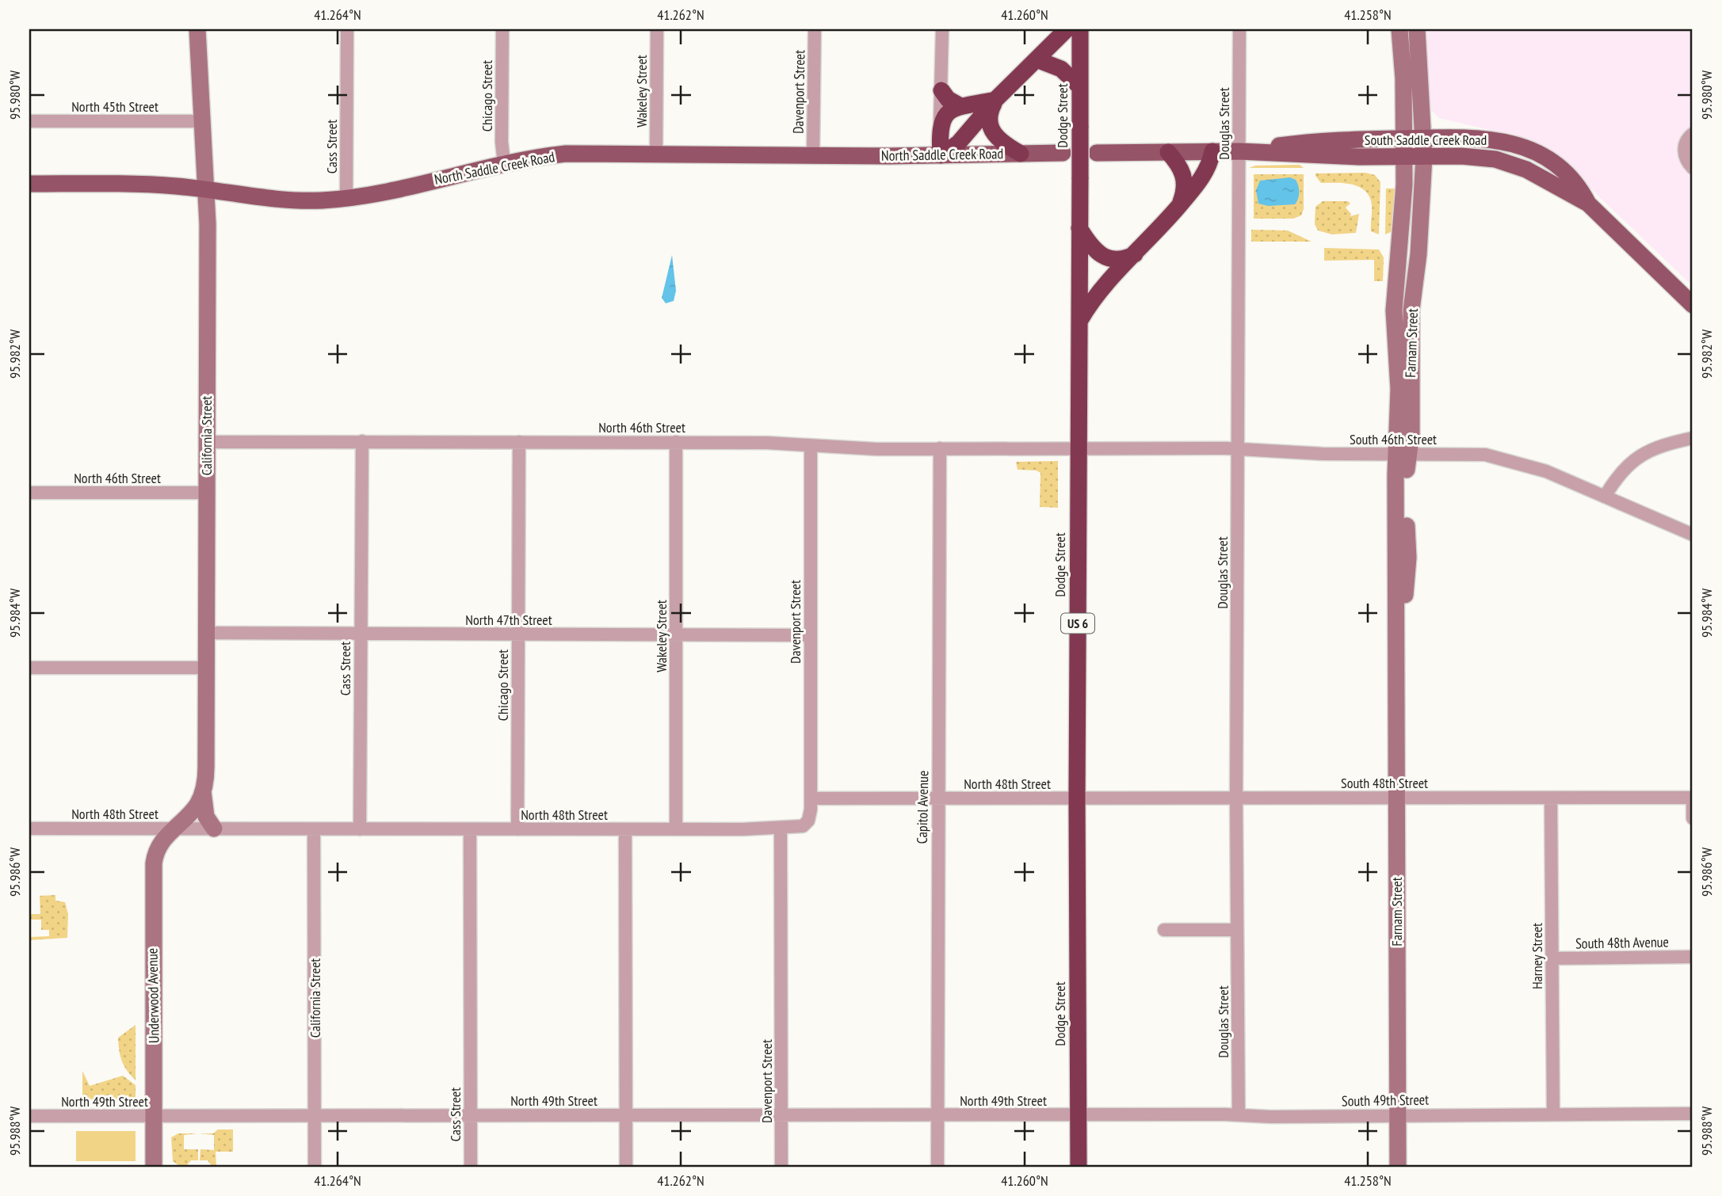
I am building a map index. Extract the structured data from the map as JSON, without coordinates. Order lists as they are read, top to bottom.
{
  "streets": {
    "highway": ["Dodge Street", "US 6"],
    "main road": [
      "South Saddle Creek Road",
      "North Saddle Creek Road",
      "Farnam Street",
      "California Street",
      "Underwood Avenue"
    ],
    "street": [
      "Wakeley Street",
      "Davenport Street",
      "Chicago Street",
      "North 45th Street",
      "Douglas Street",
      "Cass Street",
      "North 46th Street",
      "South 46th Street",
      "North 47th Street",
      "South 48th Street",
      "North 48th Street",
      "Capitol Avenue",
      "South 48th Avenue",
      "Harney Street",
      "North 49th Street",
      "South 49th Street"
    ]
  },
  "crossings": [
    ["Wakeley Street", "North Saddle Creek Road"],
    ["Wakeley Street", "North 46th Street"],
    ["Wakeley Street", "North 47th Street"],
    ["Wakeley Street", "North 48th Street"],
    ["Davenport Street", "North Saddle Creek Road"],
    ["Davenport Street", "North 46th Street"],
    ["Davenport Street", "North 47th Street"],
    ["Davenport Street", "North 48th Street"],
    ["Davenport Street", "North 49th Street"],
    ["Chicago Street", "North Saddle Creek Road"],
    ["Chicago Street", "North 46th Street"],
    ["Chicago Street", "North 47th Street"],
    ["Chicago Street", "North 48th Street"],
    ["North 45th Street", "California Street"],
    ["Dodge Street", "North 46th Street"],
    ["Dodge Street", "South 46th Street"],
    ["Dodge Street", "South 48th Street"],
    ["Dodge Street", "North 48th Street"],
    ["Dodge Street", "North 49th Street"],
    ["Dodge Street", "South 49th Street"],
    ["Douglas Street", "South Saddle Creek Road"],
    ["Douglas Street", "South 46th Street"],
    ["Douglas Street", "South 48th Street"],
    ["Douglas Street", "South 49th Street"],
    ["South Saddle Creek Road", "Farnam Street"],
    ["Cass Street", "North Saddle Creek Road"],
    ["Cass Street", "North 46th Street"],
    ["Cass Street", "North 47th Street"],
    ["Cass Street", "North 48th Street"],
    ["Cass Street", "North 49th Street"],
    ["North Saddle Creek Road", "California Street"],
    ["Farnam Street", "South 46th Street"],
    ["Farnam Street", "South 48th Street"],
    ["Farnam Street", "South 49th Street"],
    ["North 46th Street", "California Street"],
    ["North 46th Street", "South 46th Street"],
    ["North 46th Street", "Capitol Avenue"],
    ["California Street", "North 47th Street"],
    ["California Street", "North 48th Street"],
    ["California Street", "Underwood Avenue"],
    ["California Street", "North 49th Street"],
    ["South 48th Street", "North 48th Street"],
    ["South 48th Street", "Harney Street"],
    ["North 48th Street", "Capitol Avenue"],
    ["North 48th Street", "Underwood Avenue"],
    ["Capitol Avenue", "North 49th Street"],
    ["South 48th Avenue", "Harney Street"],
    ["Harney Street", "South 49th Street"],
    ["Underwood Avenue", "North 49th Street"],
    ["North 49th Street", "South 49th Street"]
  ],
  "coordinates": [
    "41.264°N",
    "41.262°N",
    "41.260°N",
    "41.258°N",
    "95.980°W",
    "95.982°W",
    "95.984°W",
    "95.986°W",
    "95.988°W"
  ]
}
